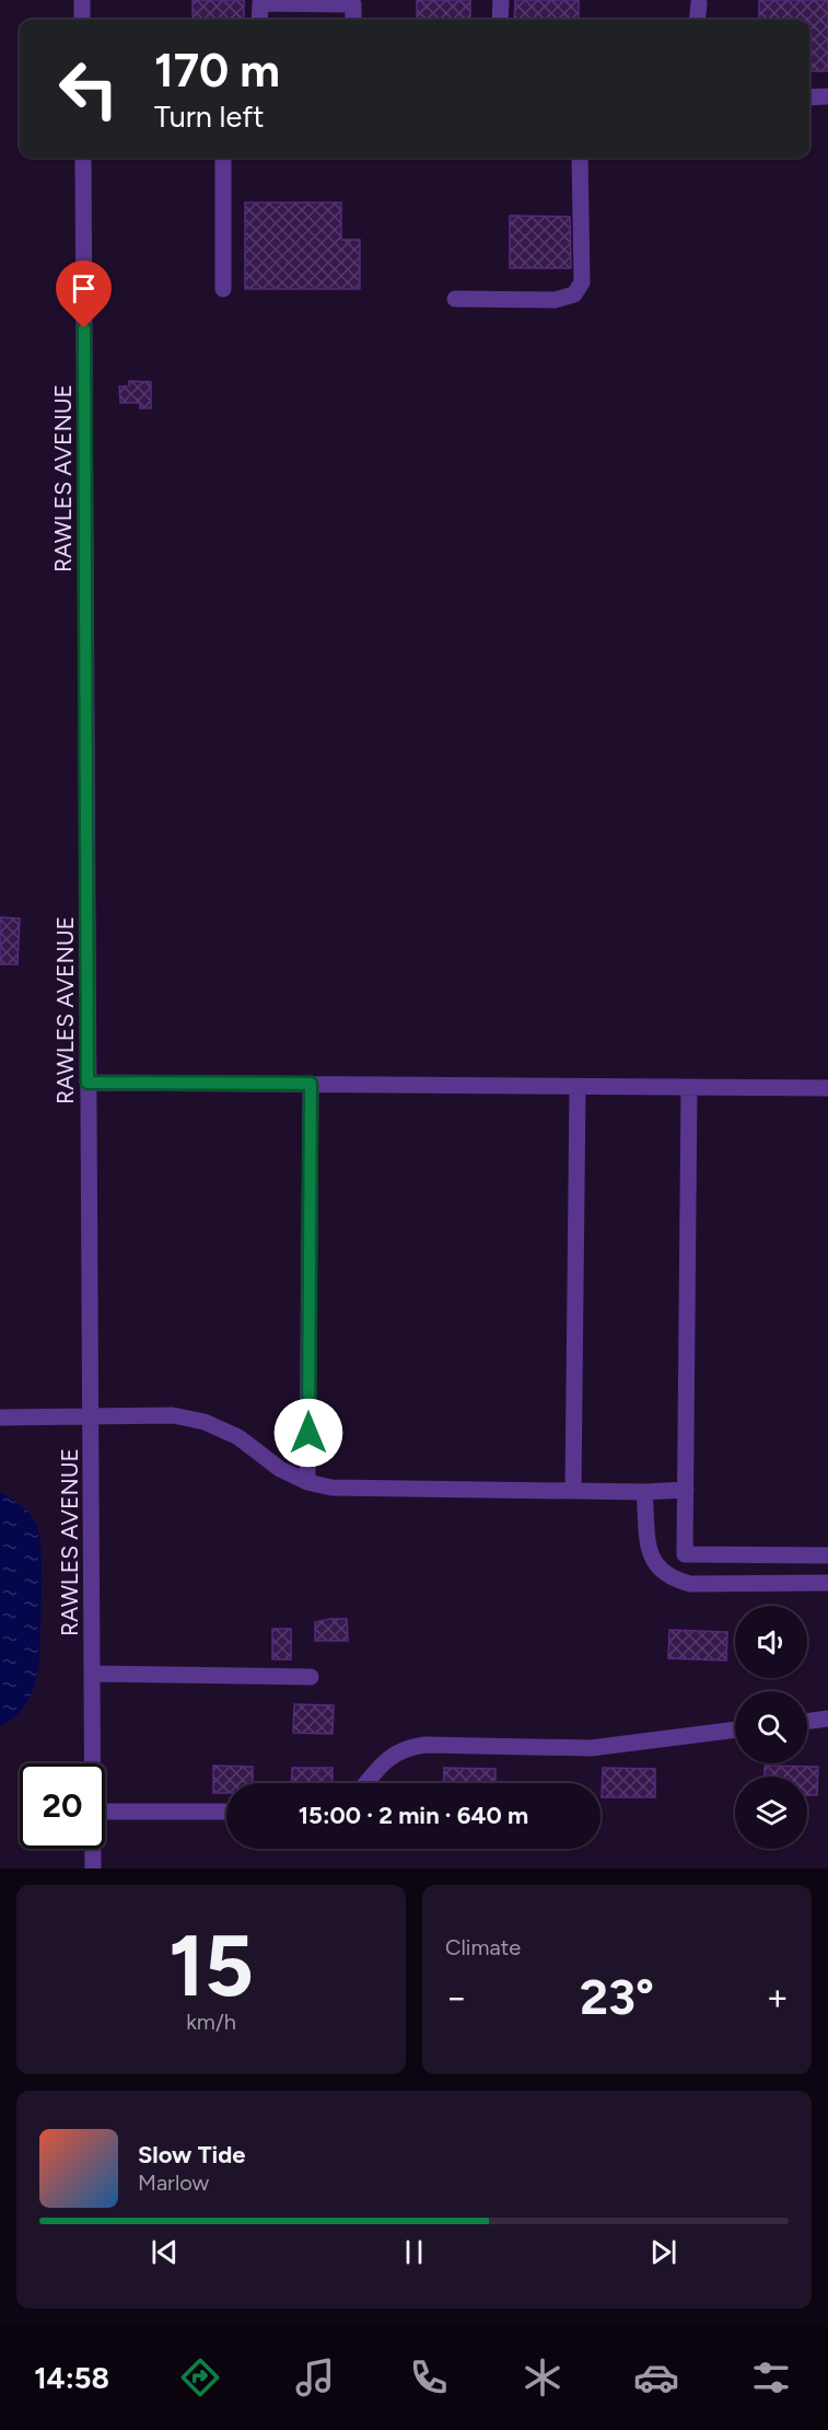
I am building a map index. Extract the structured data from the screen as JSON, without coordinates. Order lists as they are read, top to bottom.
{
  "streets": {
    "street": ["RAWLES AVENUE"]
  },
  "page": {
    "turn": ["170 m", "Turn left"],
    "limit": "20",
    "trip": "15:00 · 2 min · 640 m",
    "tile": [
      ["15", "km/h"],
      "Climate"
    ],
    "heat": ["−", "23°", "+"],
    "song": ["Slow Tide", "Marlow"],
    "tabs": "14:58"
  }
}
